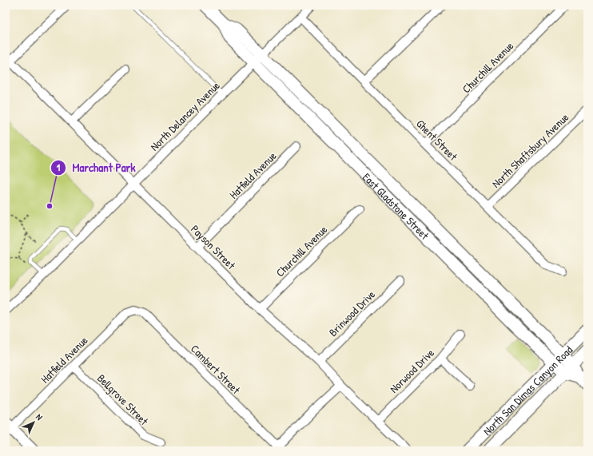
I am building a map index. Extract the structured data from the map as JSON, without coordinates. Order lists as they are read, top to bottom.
{
  "streets": {
    "street": [
      "Churchill Avenue",
      "North Delancey Avenue",
      "Ghent Street",
      "North Shaftsbury Avenue",
      "Hatfield Avenue",
      "East Gladstone Street",
      "Payson Street",
      "Brinwood Drive",
      "Cambert Street",
      "Norwood Drive",
      "North San Dimas Canyon Road",
      "Bellgrove Street"
    ]
  },
  "crossings": [
    ["Churchill Avenue", "Ghent Street"],
    ["Churchill Avenue", "Payson Street"],
    ["North Delancey Avenue", "Ghent Street"],
    ["North Delancey Avenue", "East Gladstone Street"],
    ["North Delancey Avenue", "Payson Street"],
    ["Ghent Street", "North Shaftsbury Avenue"],
    ["Hatfield Avenue", "Payson Street"],
    ["Hatfield Avenue", "Cambert Street"],
    ["Hatfield Avenue", "Bellgrove Street"],
    ["East Gladstone Street", "North San Dimas Canyon Road"],
    ["Payson Street", "Brinwood Drive"],
    ["Payson Street", "Norwood Drive"]
  ],
  "places": ["Marchant Park"],
  "north": "top right"
}
